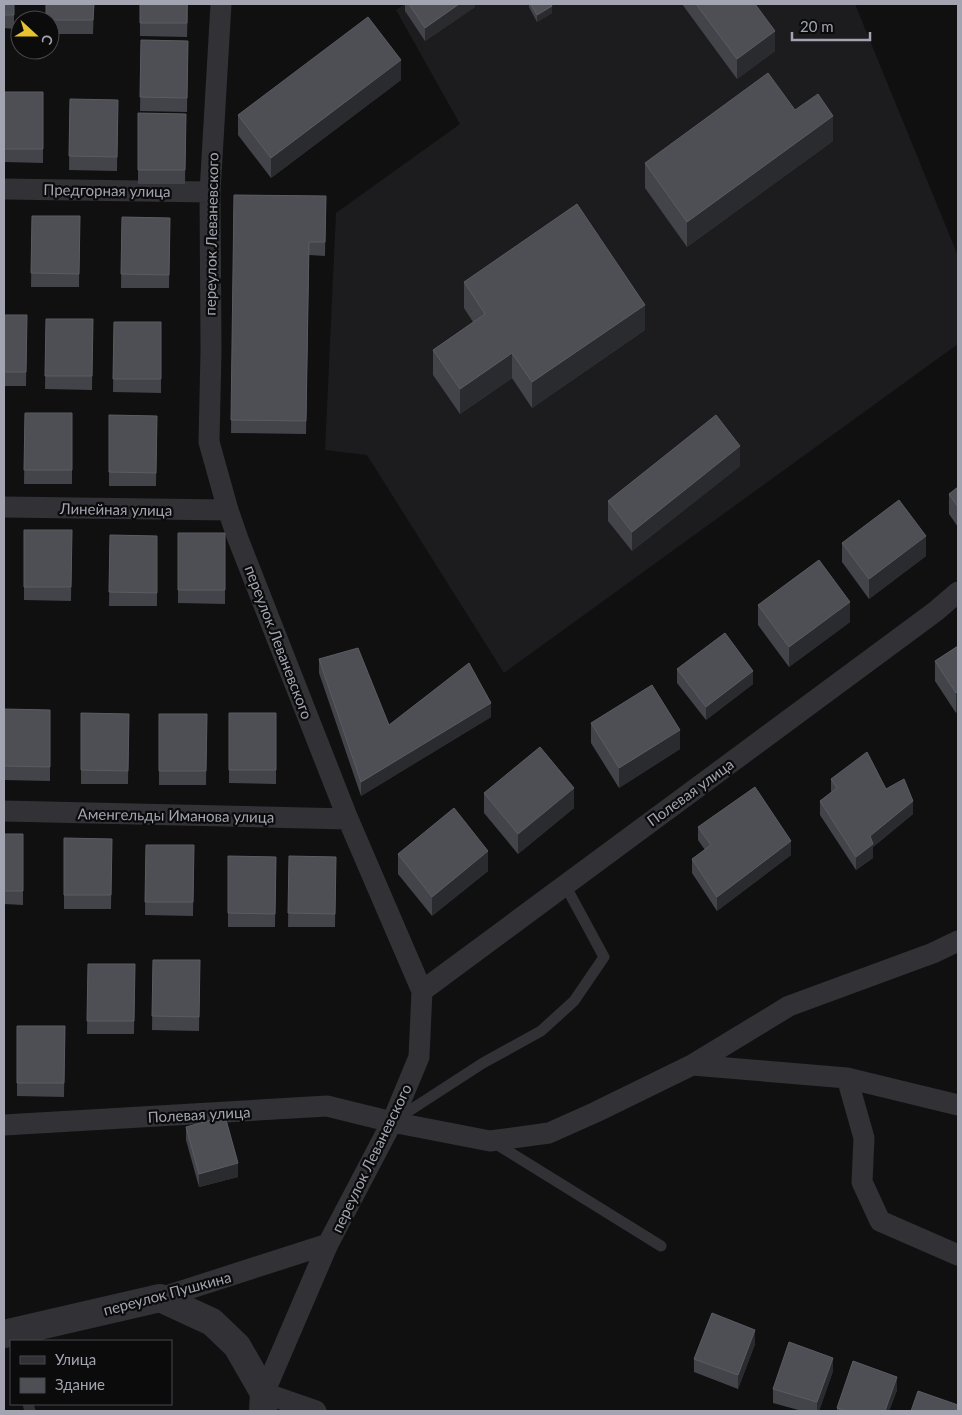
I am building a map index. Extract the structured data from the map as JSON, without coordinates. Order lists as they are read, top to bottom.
{
  "streets": {
    "street": [
      "Предгорная улица",
      "переулок Леваневского",
      "Линейная улица",
      "Полевая улица",
      "Аменгельды Иманова улица",
      "переулок Пушкина"
    ]
  },
  "crossings": [
    ["Предгорная улица", "переулок Леваневского"],
    ["переулок Леваневского", "Линейная улица"],
    ["переулок Леваневского", "Полевая улица"],
    ["переулок Леваневского", "Аменгельды Иманова улица"],
    ["переулок Леваневского", "переулок Пушкина"]
  ],
  "legend": ["Улица", "Здание"],
  "scale_bar": "20 m",
  "north": "right"
}
